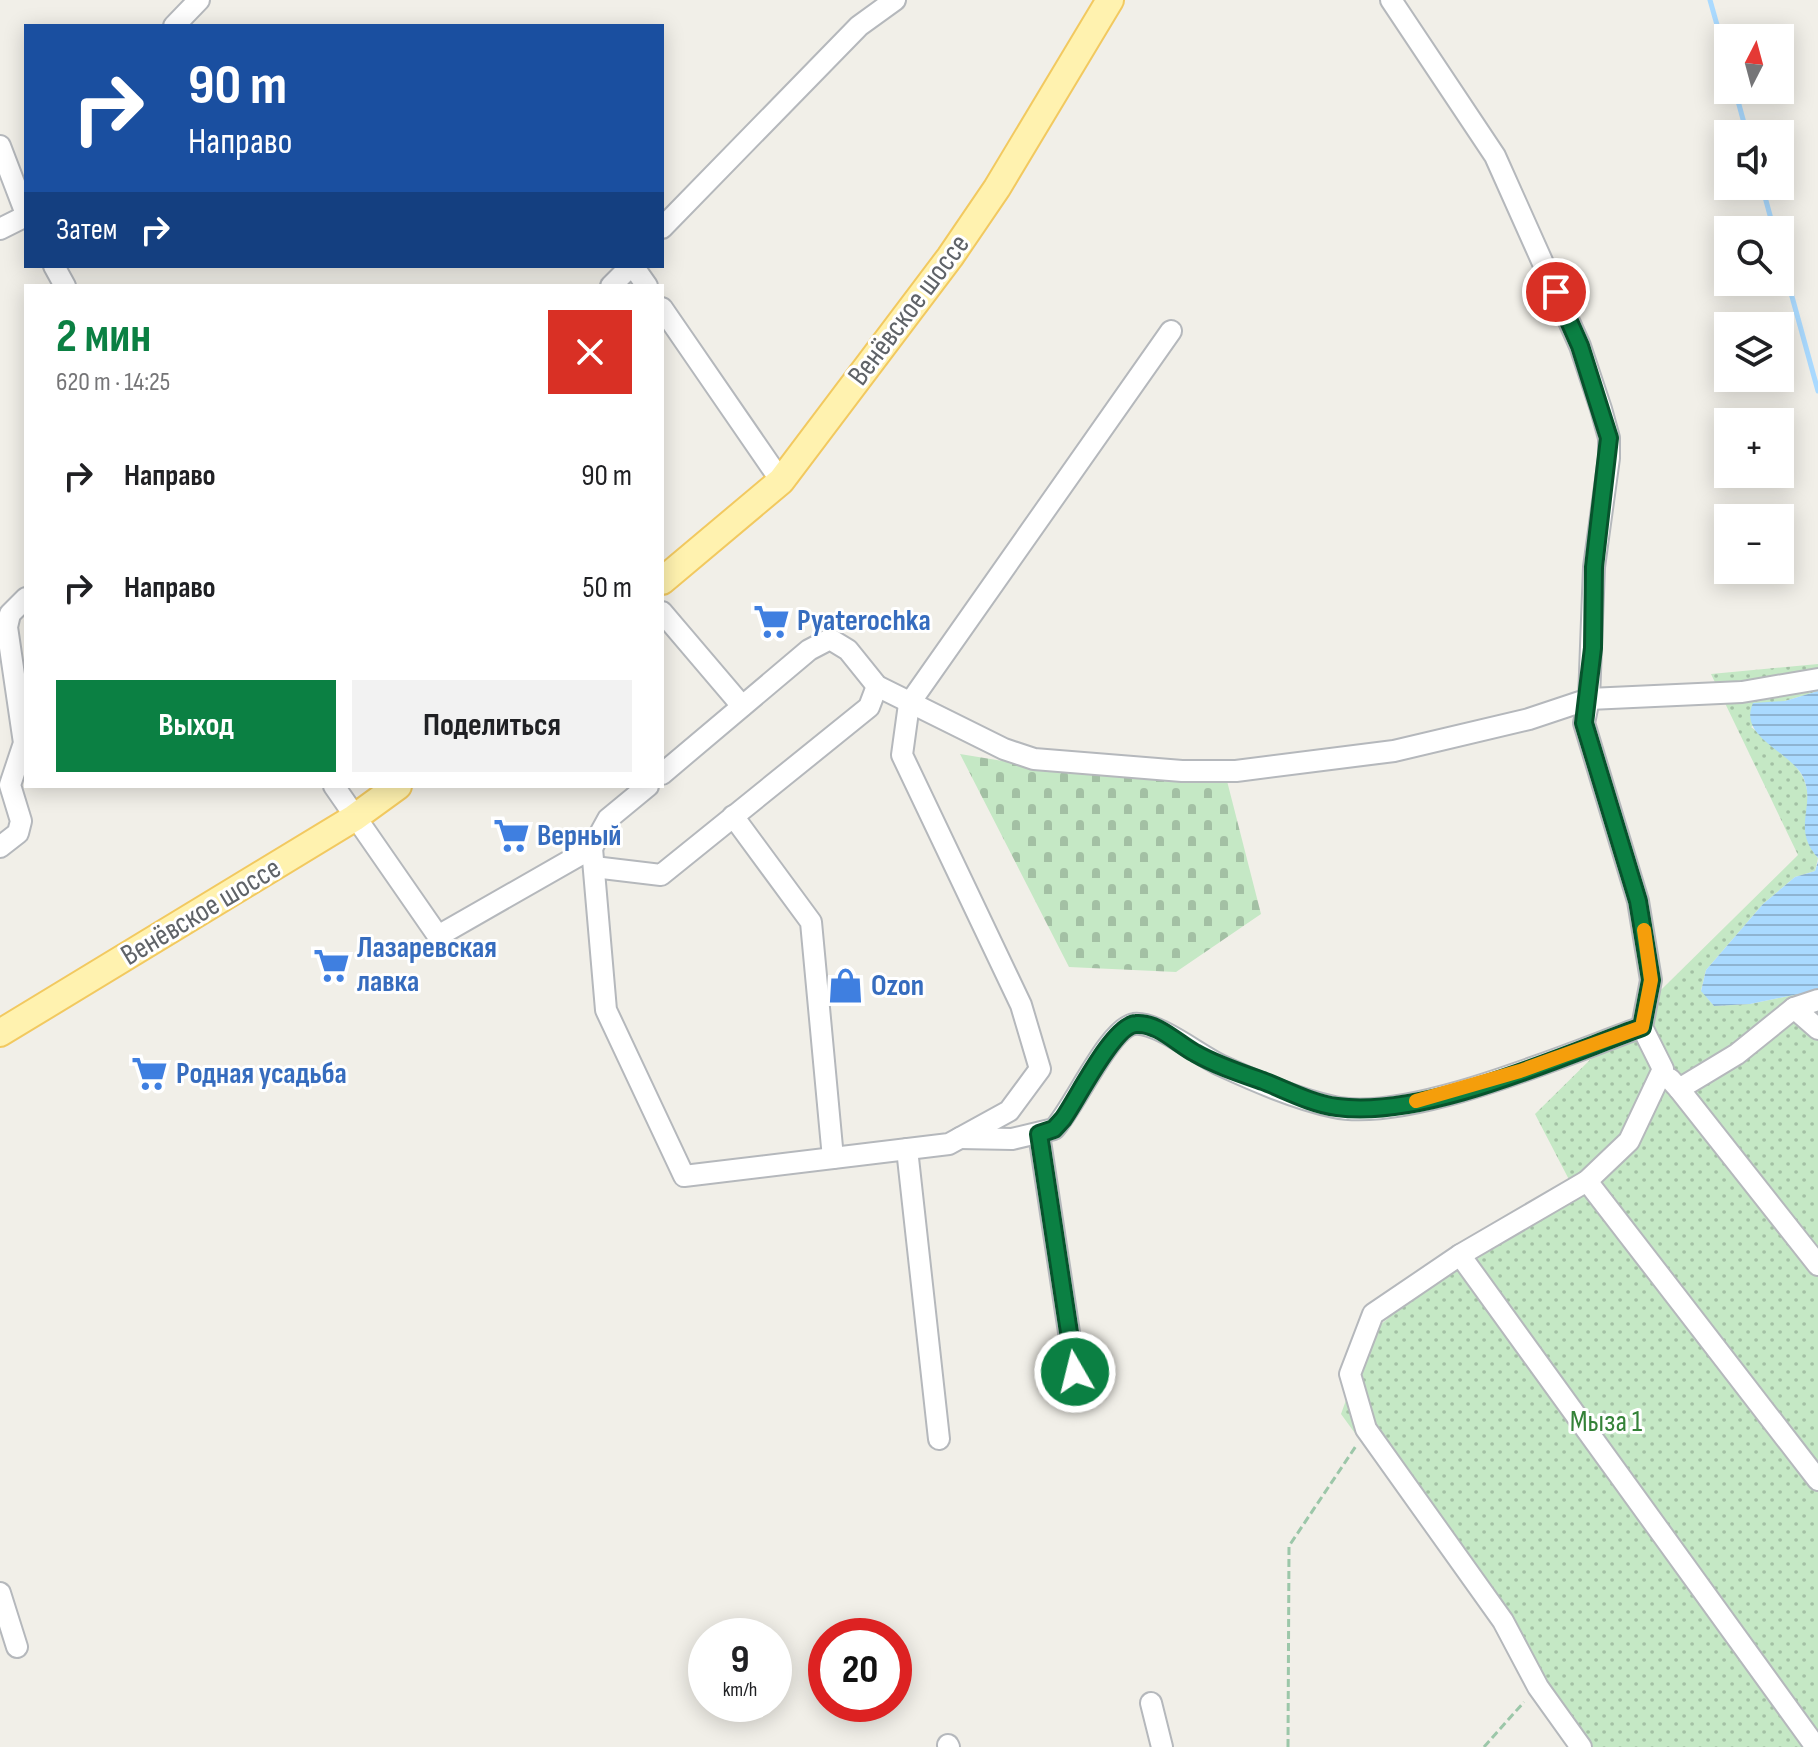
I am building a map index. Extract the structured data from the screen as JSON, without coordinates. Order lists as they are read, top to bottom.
{
  "streets": {
    "main road": ["Венёвское шоссе"]
  },
  "parks": ["Мыза 1"],
  "places": {
    "supermarket": [
      "Pyaterochka",
      "Верный",
      "Лазаревская лавка",
      "Родная усадьба"
    ],
    "shop": ["Ozon"]
  },
  "north": "top",
  "page": {
    "map_buttons": ["+", "−"],
    "turn": ["90 m", "Направо"],
    "then": "Затем",
    "heading": ["2 мин", "620 m · 14:25"],
    "list": [
      {
        "name": "Направо",
        "value": "90 m"
      },
      {
        "name": "Направо",
        "value": "50 m"
      }
    ],
    "buttons": ["Выход", "Поделиться"],
    "speed": "9 km/h",
    "limit": "20"
  }
}
